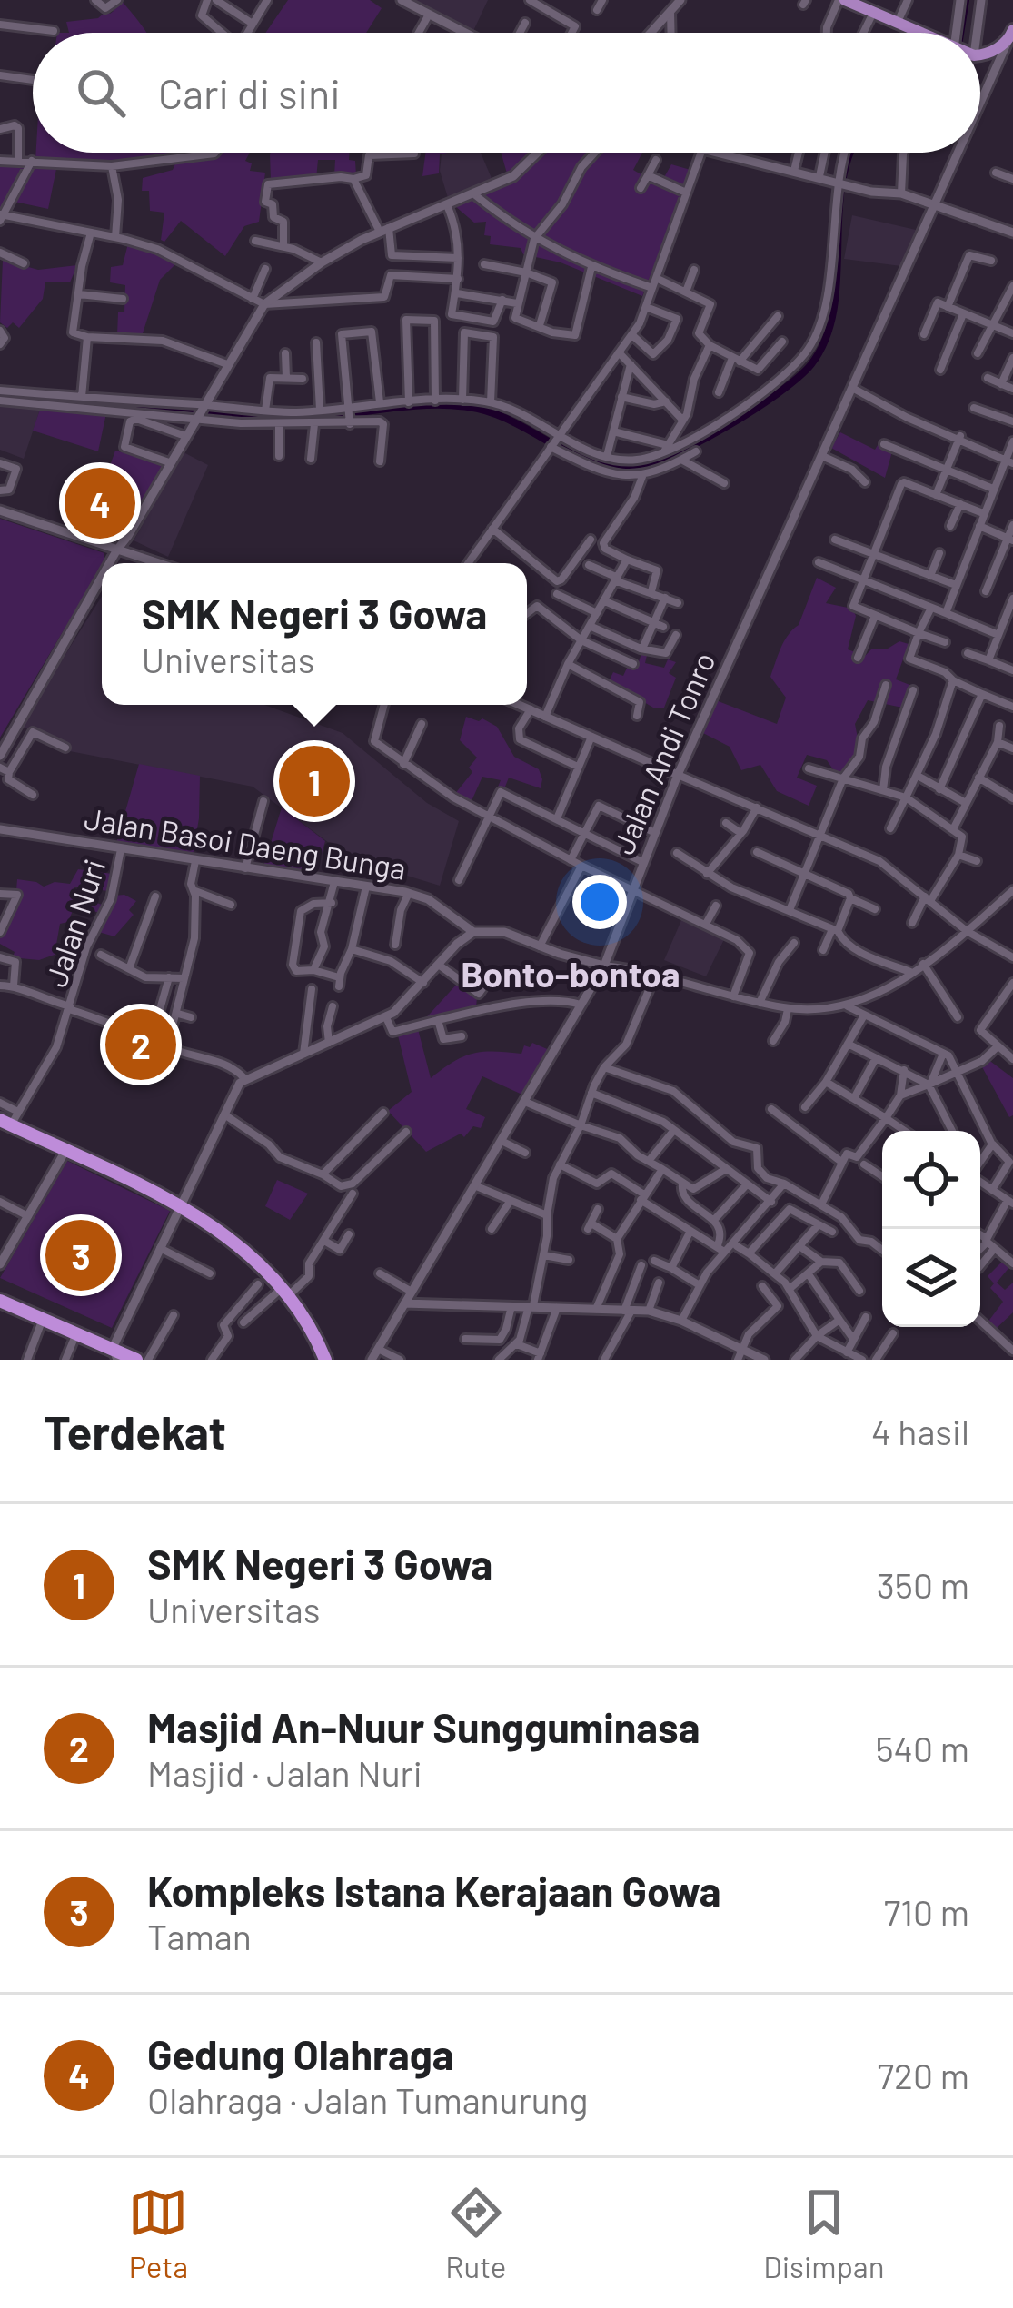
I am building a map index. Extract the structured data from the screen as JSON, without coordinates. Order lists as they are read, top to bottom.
{
  "streets": {
    "street": ["Jalan Andi Tonro", "Jalan Basoi Daeng Bunga", "Jalan Nuri"]
  },
  "crossings": [
    ["Jalan Basoi Daeng Bunga", "Jalan Nuri"]
  ],
  "districts": ["Bonto-bontoa"],
  "page": {
    "search": "Cari di sini",
    "pins": [
      "4",
      "1",
      "2",
      "3"
    ],
    "popup": ["SMK Negeri 3 Gowa", "Universitas"],
    "heading": ["Terdekat", "4 hasil"],
    "list": [
      {
        "mark": "1",
        "name": "SMK Negeri 3 Gowa",
        "note": "Universitas",
        "value": "350 m"
      },
      {
        "mark": "2",
        "name": "Masjid An-Nuur Sungguminasa",
        "note": "Masjid · Jalan Nuri",
        "value": "540 m"
      },
      {
        "mark": "3",
        "name": "Kompleks Istana Kerajaan Gowa",
        "note": "Taman",
        "value": "710 m"
      },
      {
        "mark": "4",
        "name": "Gedung Olahraga",
        "note": "Olahraga · Jalan Tumanurung",
        "value": "720 m"
      }
    ],
    "nav": ["Peta", "Rute", "Disimpan"]
  }
}
